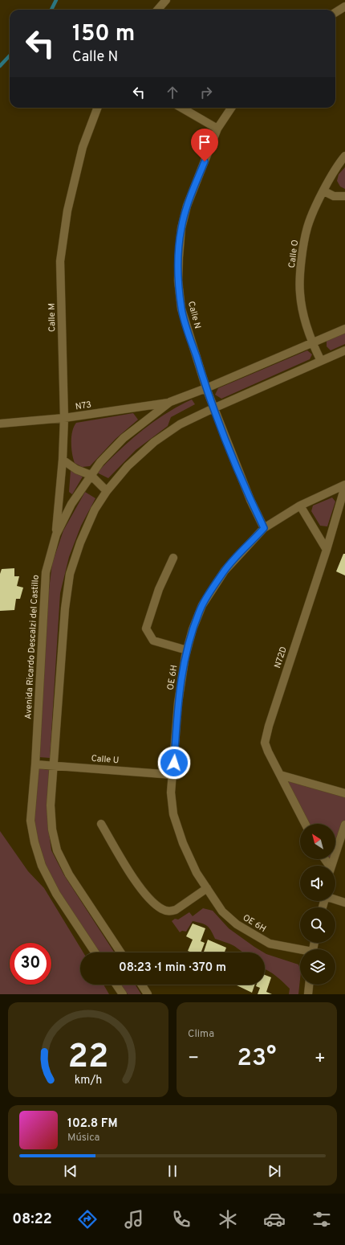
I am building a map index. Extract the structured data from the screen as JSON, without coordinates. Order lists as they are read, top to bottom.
{
  "streets": {
    "street": [
      "Calle O",
      "Calle N",
      "Calle M",
      "N73",
      "Avenida Ricardo Descalzi del Castillo",
      "N72D",
      "OE 6H",
      "Calle U"
    ]
  },
  "crossings": [
    ["Calle O", "Avenida Ricardo Descalzi del Castillo"],
    ["Calle N", "Avenida Ricardo Descalzi del Castillo"],
    ["Calle N", "OE 6H"],
    ["Calle M", "N73"],
    ["Calle M", "Avenida Ricardo Descalzi del Castillo"],
    ["N73", "Avenida Ricardo Descalzi del Castillo"],
    ["Avenida Ricardo Descalzi del Castillo", "Calle U"],
    ["N72D", "OE 6H"],
    ["OE 6H", "Calle U"]
  ],
  "north": "top left",
  "page": {
    "turn": ["150 m", "Calle N"],
    "limit": "30",
    "trip": "08:23 · 1 min · 370 m",
    "tile": "Clima",
    "heat": ["−", "23°", "+"],
    "song": ["102.8 FM", "Música"],
    "tabs": "08:22",
    "gauge": ["22", "km/h"]
  }
}
